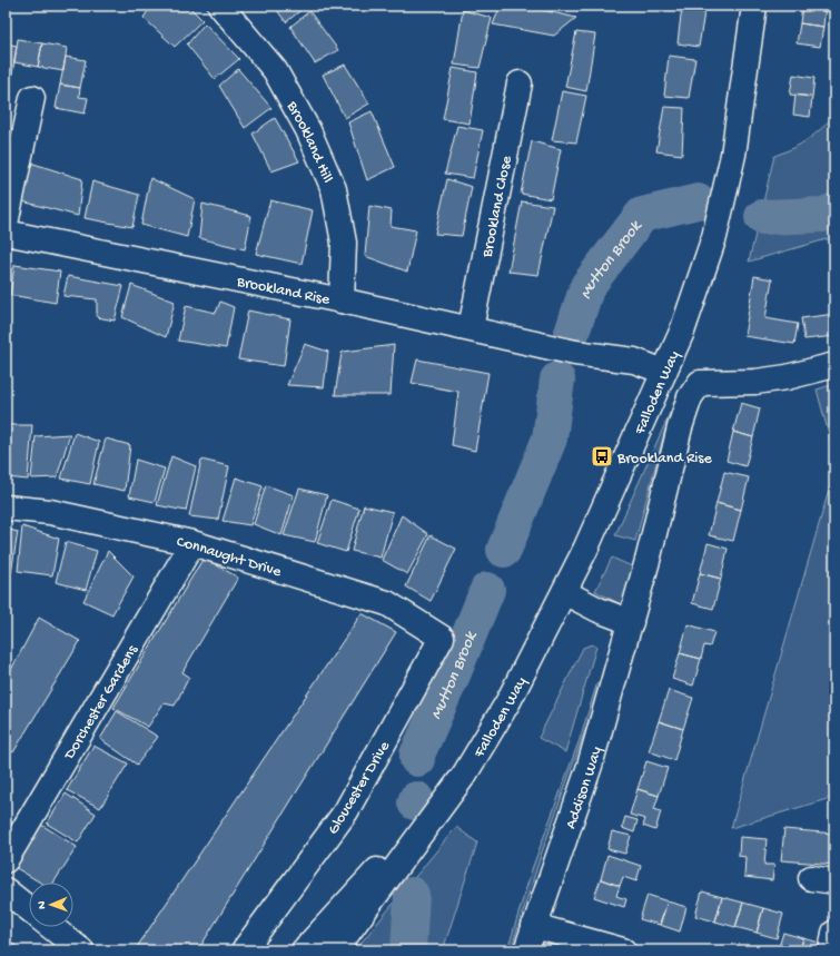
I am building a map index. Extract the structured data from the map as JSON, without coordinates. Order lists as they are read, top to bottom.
{
  "streets": {
    "main road": [
      "Brookland Hill",
      "Brookland Close",
      "Brookland Rise",
      "Falloden Way",
      "Connaught Drive",
      "Dorchester Gardens",
      "Gloucester Drive",
      "Addison Way"
    ]
  },
  "crossings": [
    ["Brookland Hill", "Brookland Rise"],
    ["Brookland Close", "Brookland Rise"],
    ["Brookland Rise", "Falloden Way"],
    ["Connaught Drive", "Dorchester Gardens"],
    ["Connaught Drive", "Gloucester Drive"]
  ],
  "water": ["Mutton Brook"],
  "places": {
    "bus stop": ["Brookland Rise"]
  },
  "north": "left"
}
